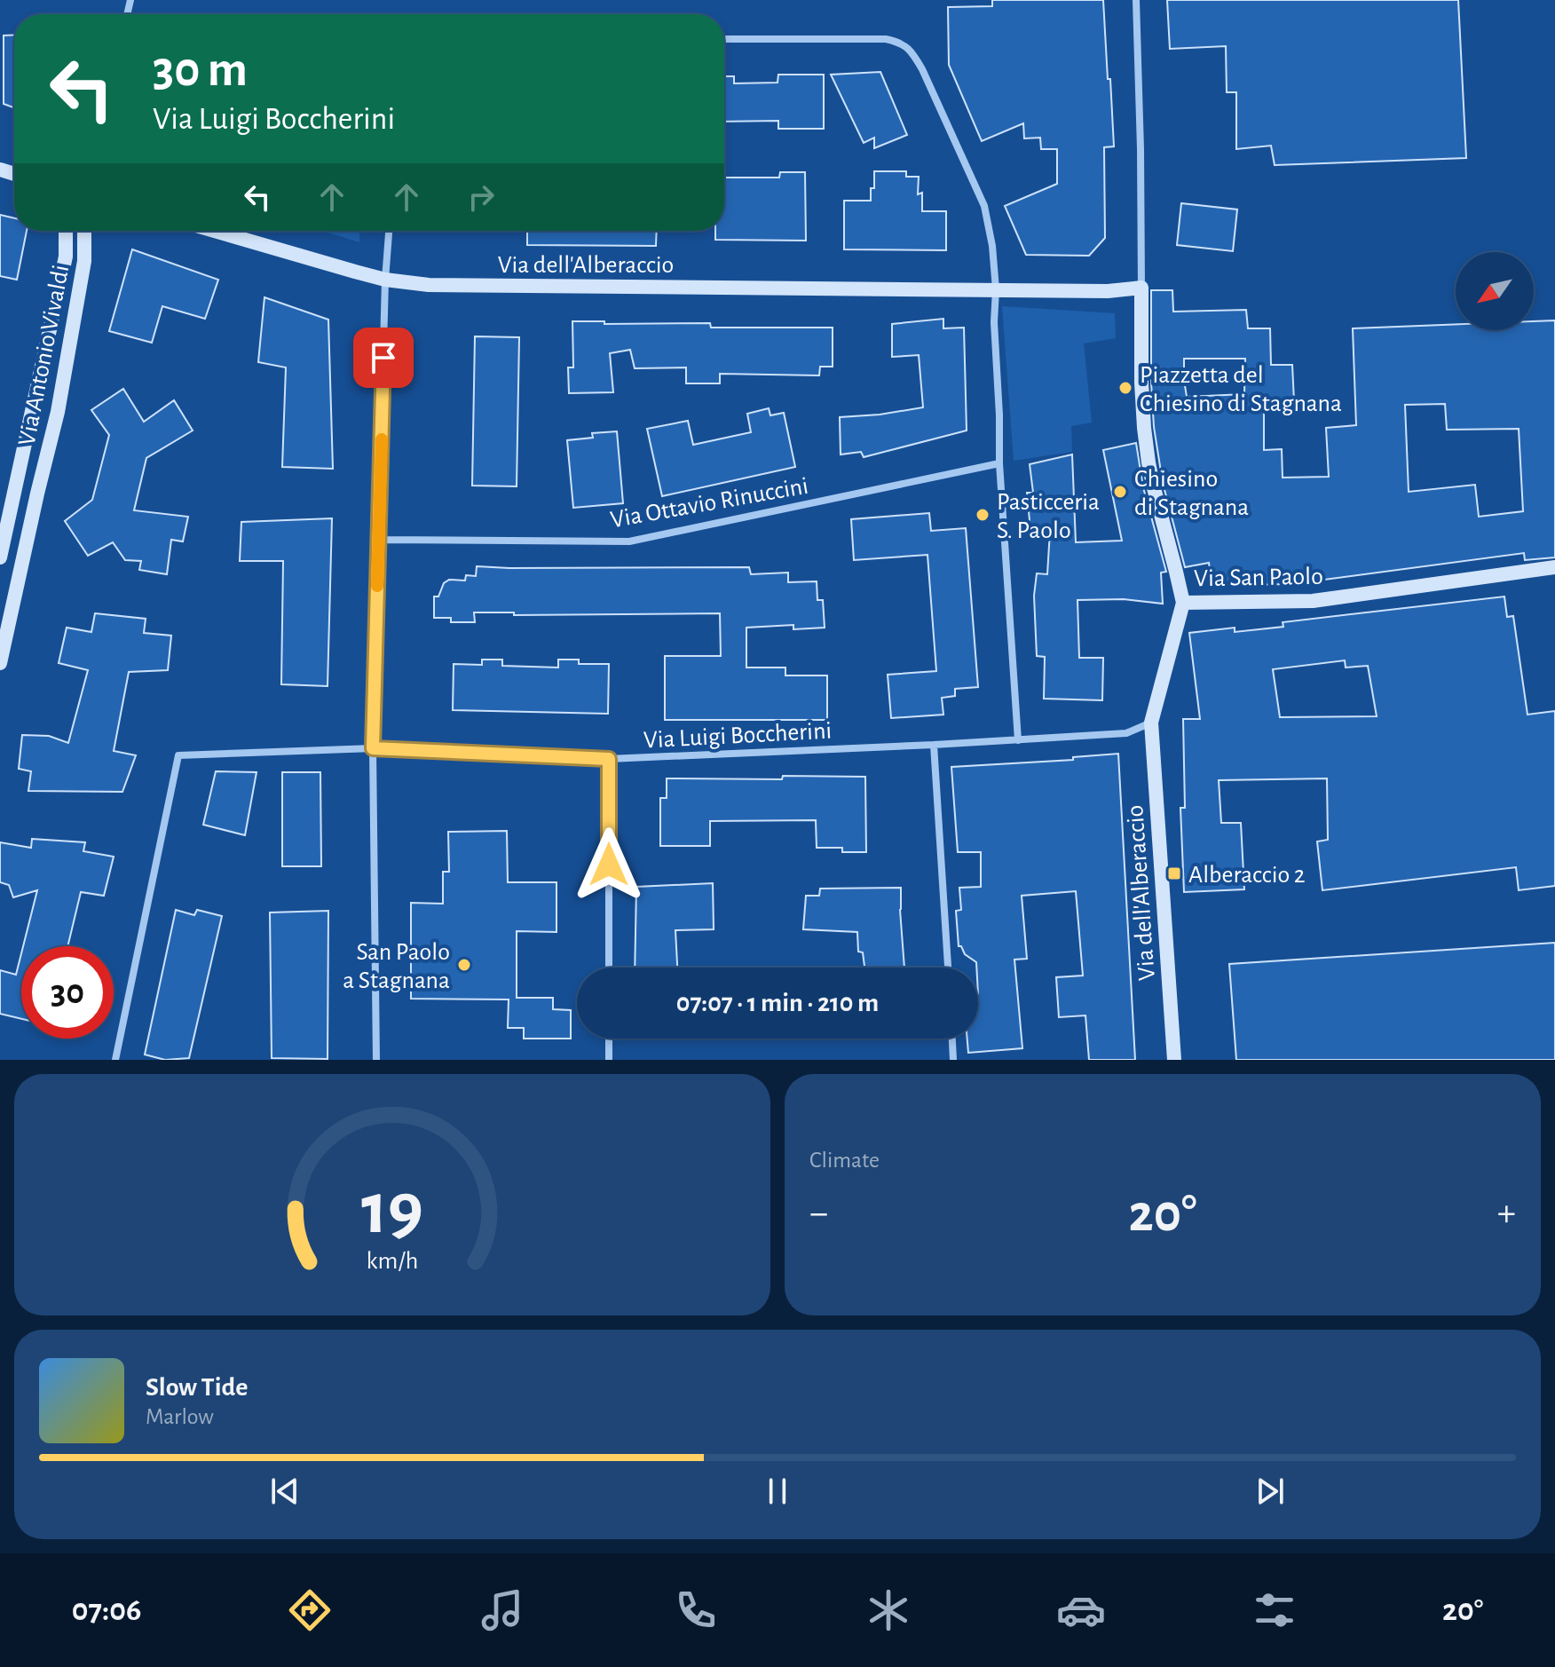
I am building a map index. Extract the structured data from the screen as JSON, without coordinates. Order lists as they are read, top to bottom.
{
  "streets": {
    "street": [
      "Via dell'Alberaccio",
      "Via Antonio Vivaldi",
      "Via Ottavio Rinuccini",
      "Via San Paolo",
      "Via Luigi Boccherini"
    ]
  },
  "crossings": [
    ["Via dell'Alberaccio", "Via San Paolo"]
  ],
  "places": {
    "other": [
      "Piazzetta del Chiesino di Stagnana",
      "Chiesino di Stagnana",
      "Pasticceria S. Paolo",
      "San Paolo a Stagnana"
    ],
    "transit": ["Alberaccio 2"]
  },
  "north": "bottom left",
  "page": {
    "turn": ["30 m", "Via Luigi Boccherini"],
    "limit": "30",
    "trip": "07:07 · 1 min · 210 m",
    "tile": "Climate",
    "heat": ["−", "20°", "+"],
    "song": ["Slow Tide", "Marlow"],
    "tabs": ["07:06", "20°"],
    "gauge": ["19", "km/h"]
  }
}
